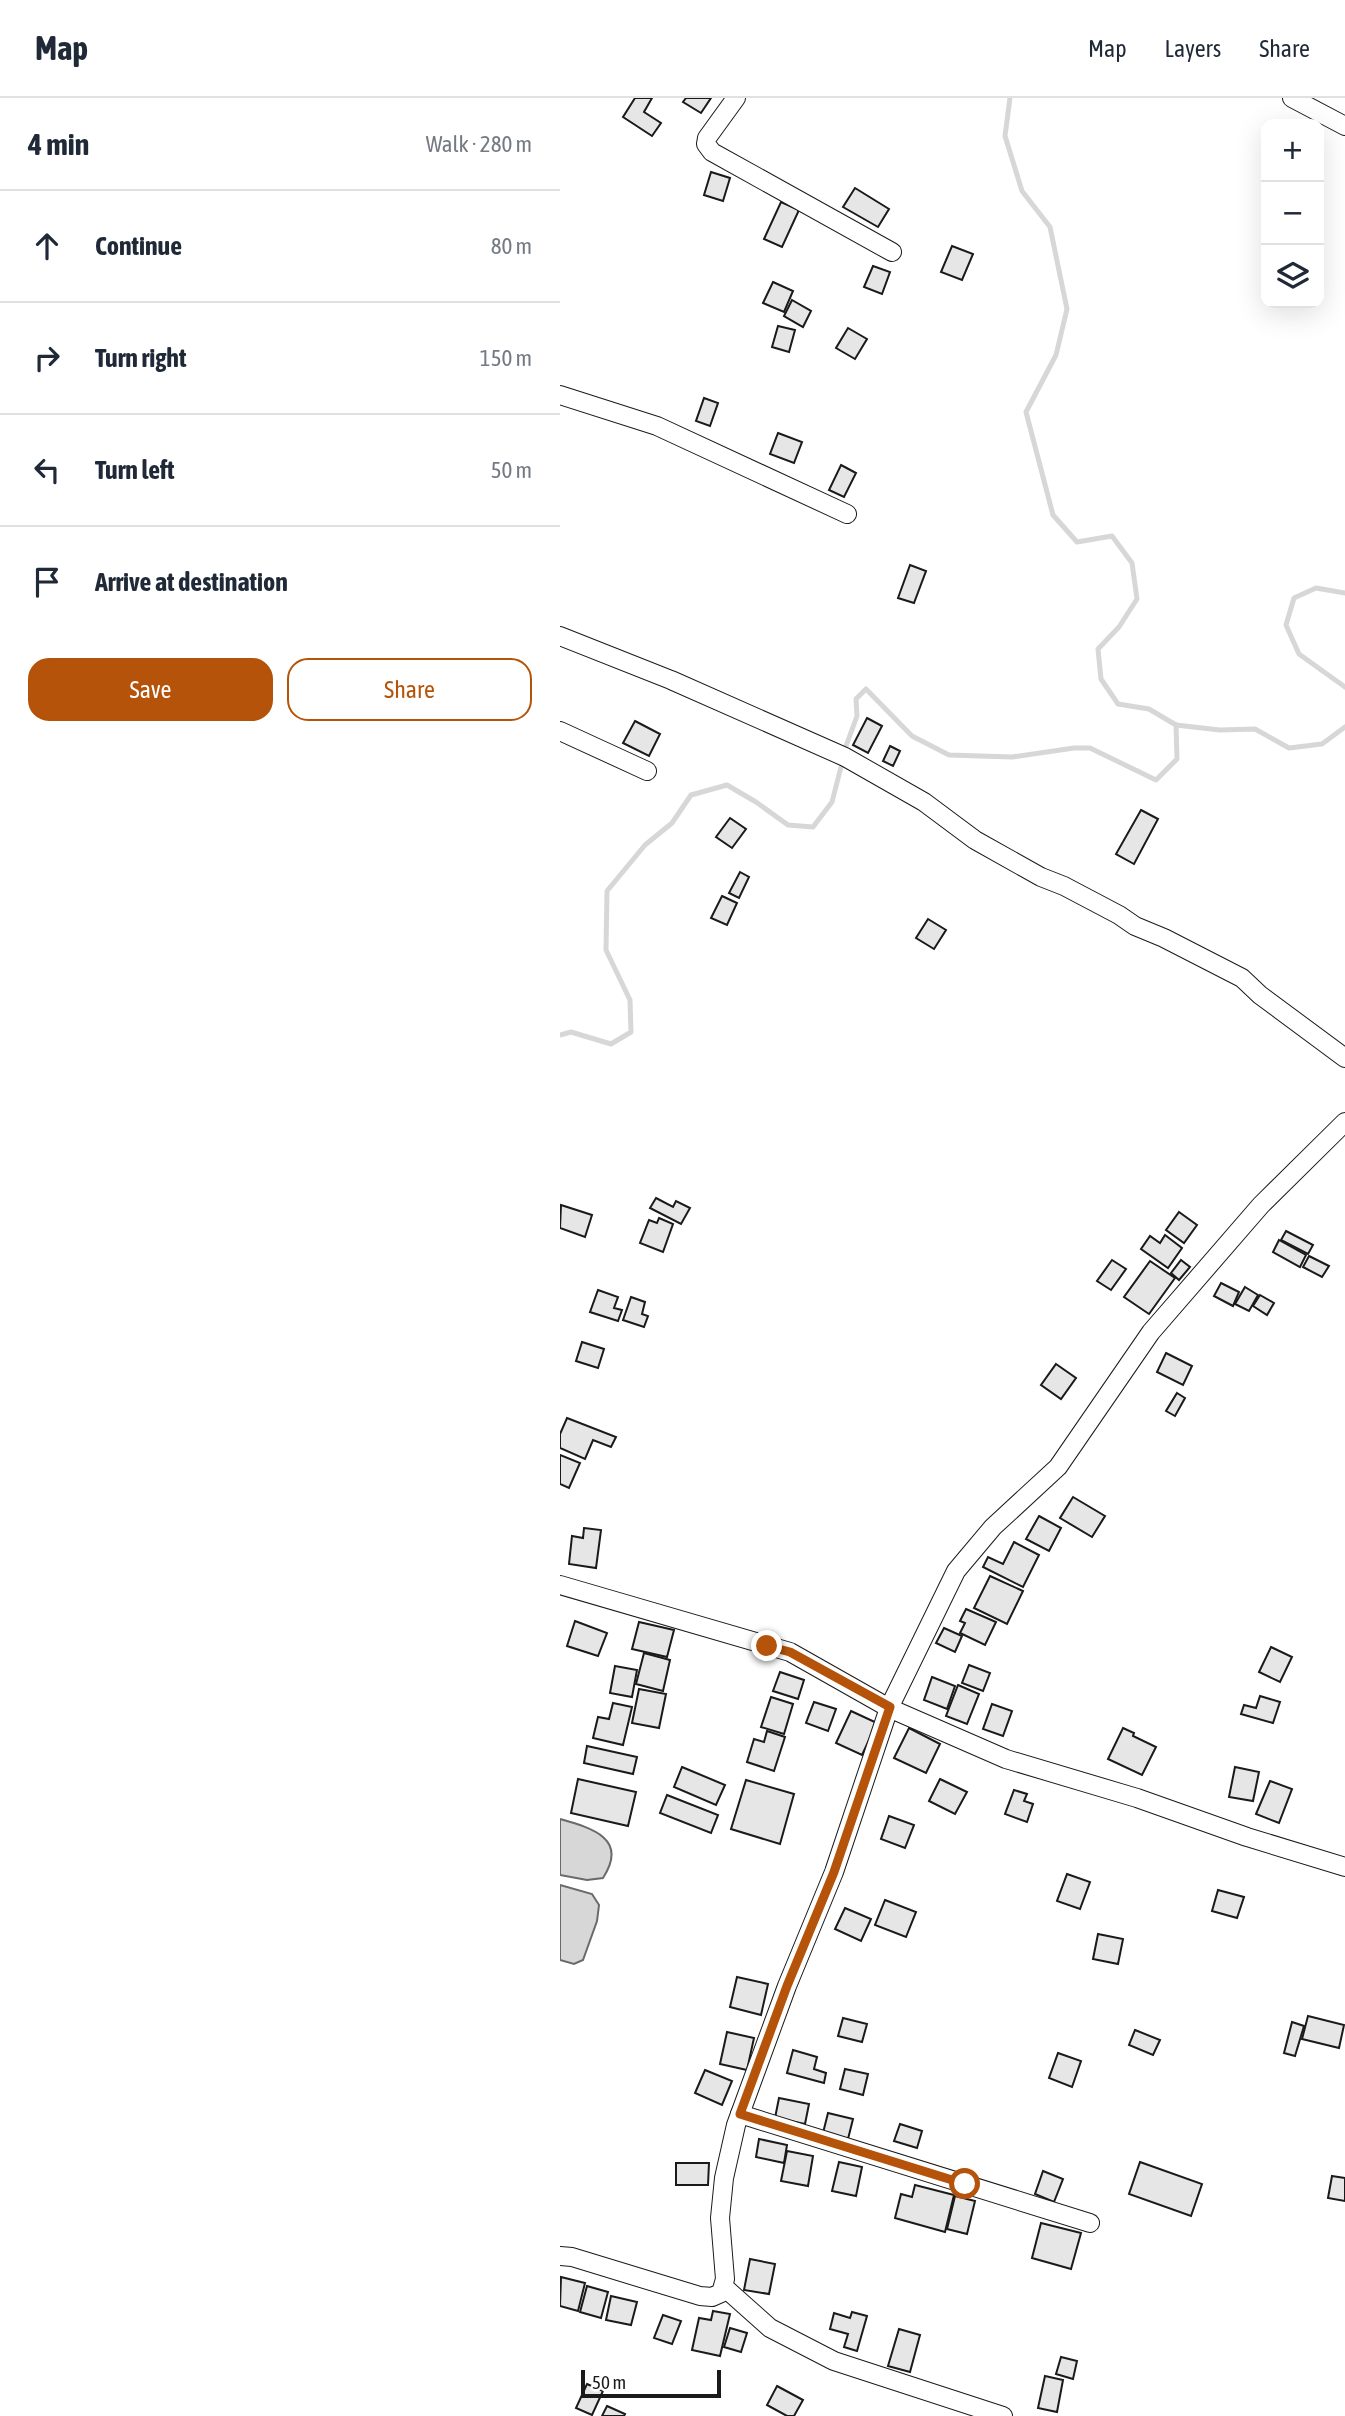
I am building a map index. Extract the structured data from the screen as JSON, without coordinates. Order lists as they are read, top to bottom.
{
  "scale_bar": "50 m",
  "page": {
    "header": "Map",
    "nav": ["Map", "Layers", "Share"],
    "heading": ["4 min", "Walk · 280 m"],
    "map_buttons": ["+", "−"],
    "list": [
      ["Continue", "80 m"],
      ["Turn right", "150 m"],
      ["Turn left", "50 m"],
      "Arrive at destination"
    ],
    "buttons": ["Save", "Share"],
    "scale": "50 m"
  }
}
